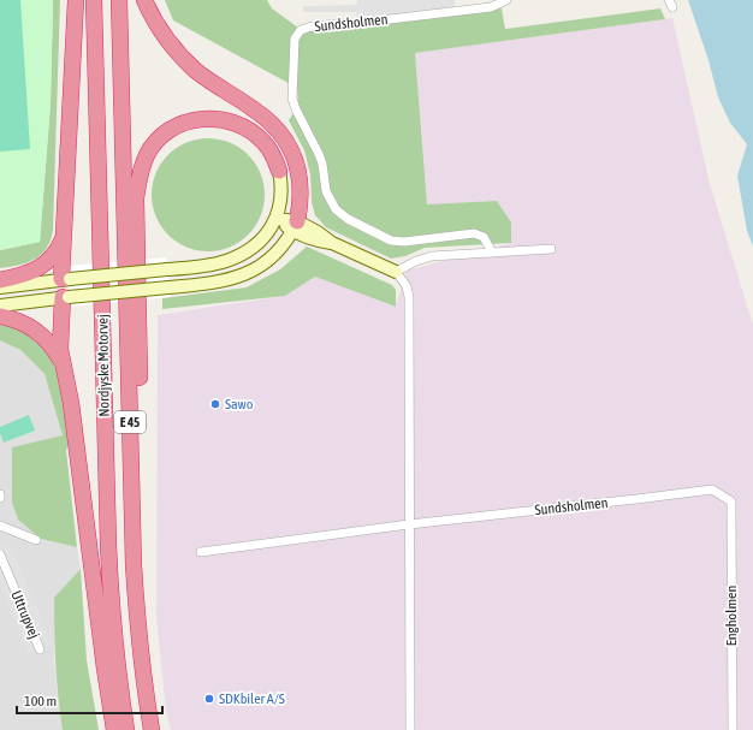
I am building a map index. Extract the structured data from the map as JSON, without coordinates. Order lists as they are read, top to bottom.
{
  "streets": {
    "highway": ["Nordjyske Motorvej", "E 45"],
    "street": ["Sundsholmen", "Uttrupvej", "Engholmen"]
  },
  "crossings": [
    ["Sundsholmen", "Engholmen"]
  ],
  "places": ["Sawo", "SDKbiler A/S"],
  "scale_bar": "100 m"
}
